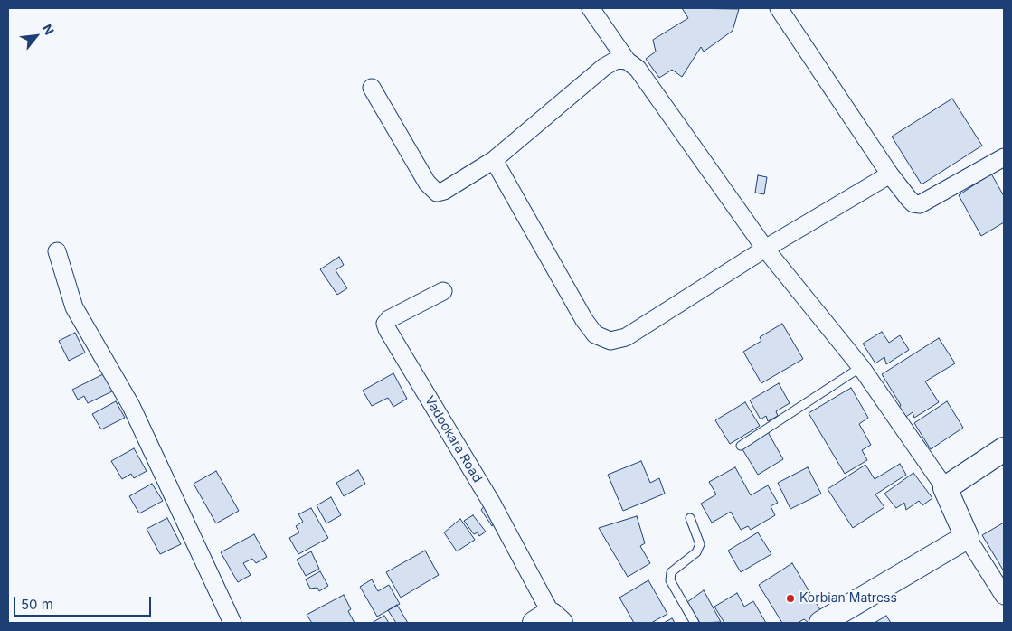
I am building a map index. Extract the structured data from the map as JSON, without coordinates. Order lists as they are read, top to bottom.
{
  "streets": {
    "street": ["Vadookara Road"]
  },
  "places": ["Korbian Matress"],
  "scale_bar": "50 m",
  "north": "top right"
}
